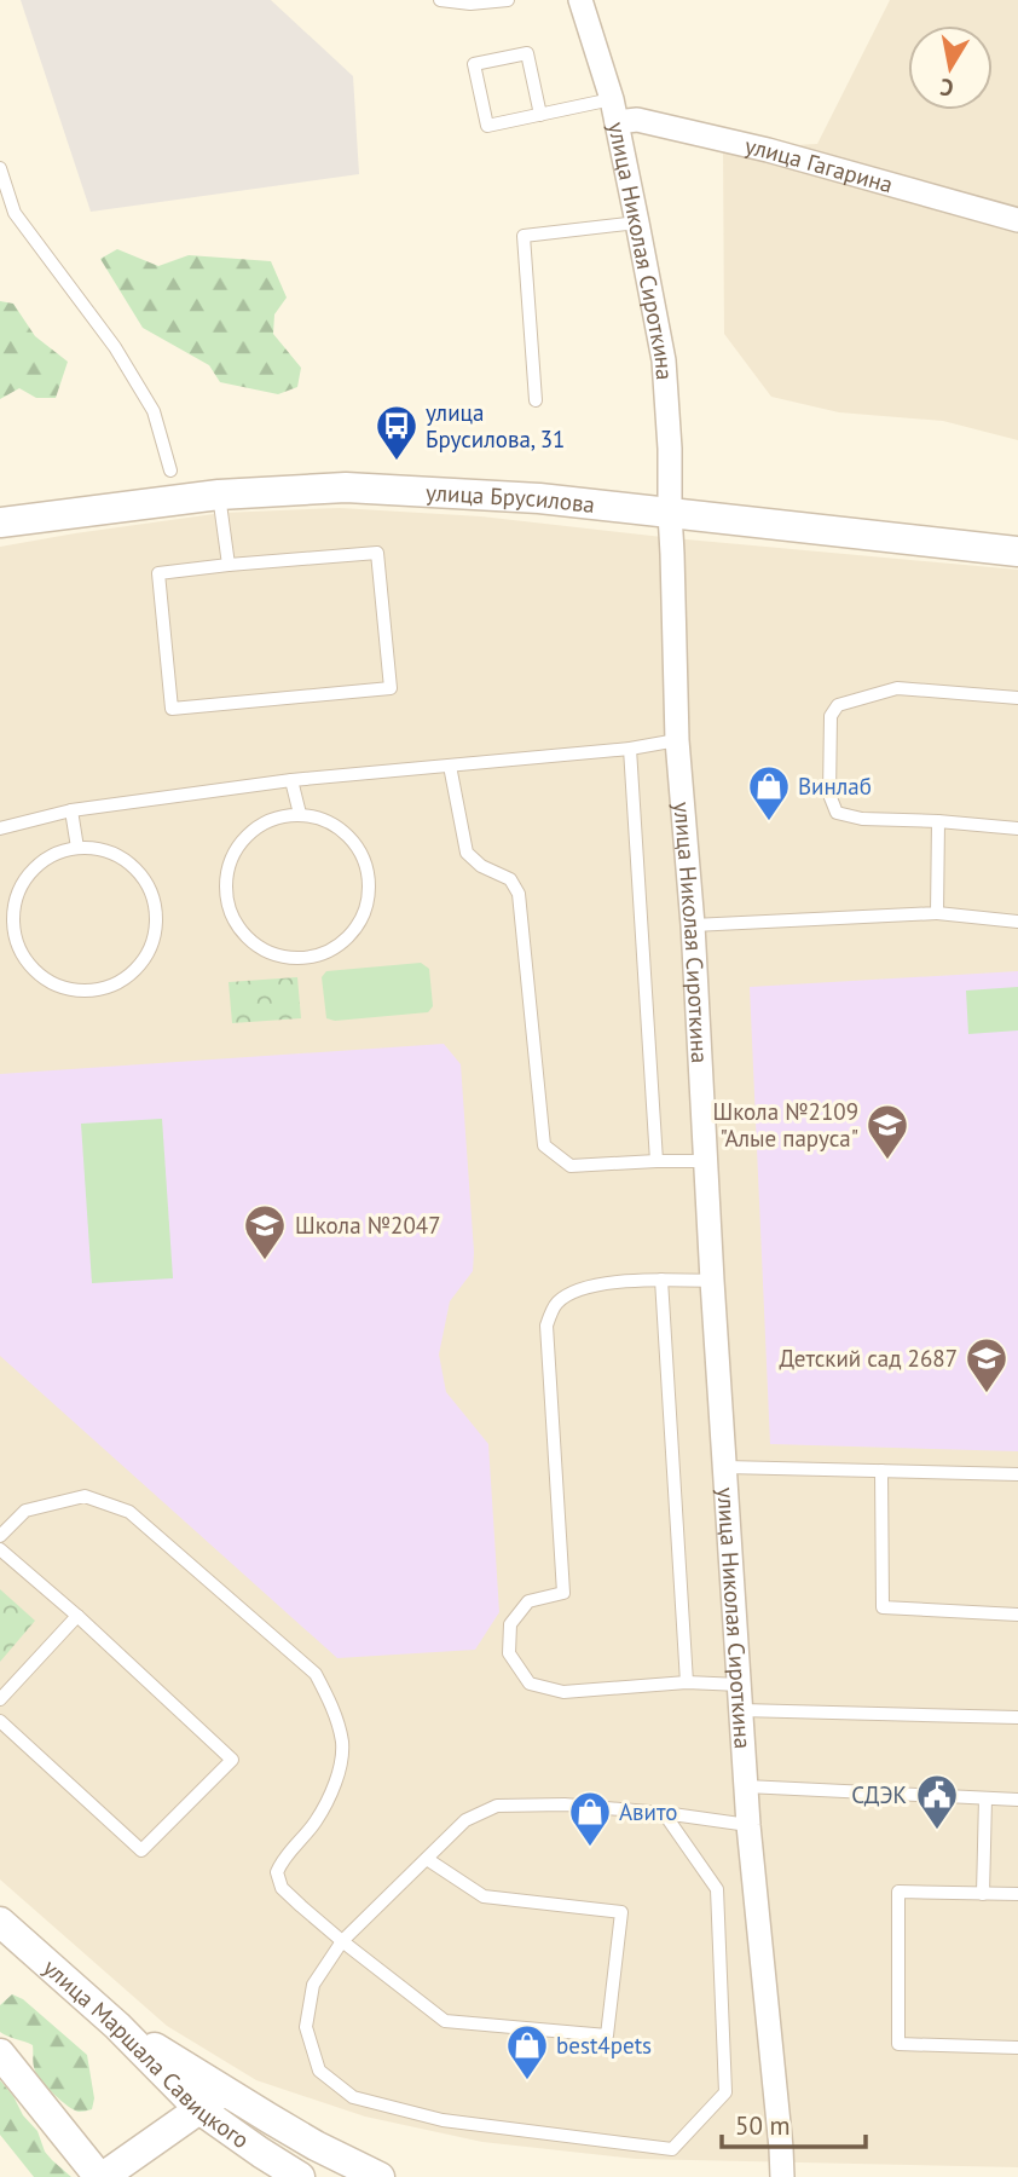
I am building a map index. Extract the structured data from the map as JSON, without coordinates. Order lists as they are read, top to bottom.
{
  "streets": {
    "street": [
      "улица Гагарина",
      "улица Николая Сироткина",
      "улица Брусилова",
      "улица Маршала Савицкого"
    ]
  },
  "crossings": [
    ["улица Гагарина", "улица Николая Сироткина"],
    ["улица Николая Сироткина", "улица Брусилова"]
  ],
  "places": {
    "bus stop": ["улица Брусилова, 31"],
    "shop": ["Винлаб", "Авито", "best4pets"],
    "school or university": ["Школа №2109 \"Алые паруса\"", "Школа №2047", "Детский сад 2687"],
    "public building": ["СДЭК"]
  },
  "scale_bar": "50 m",
  "north": "bottom"
}
